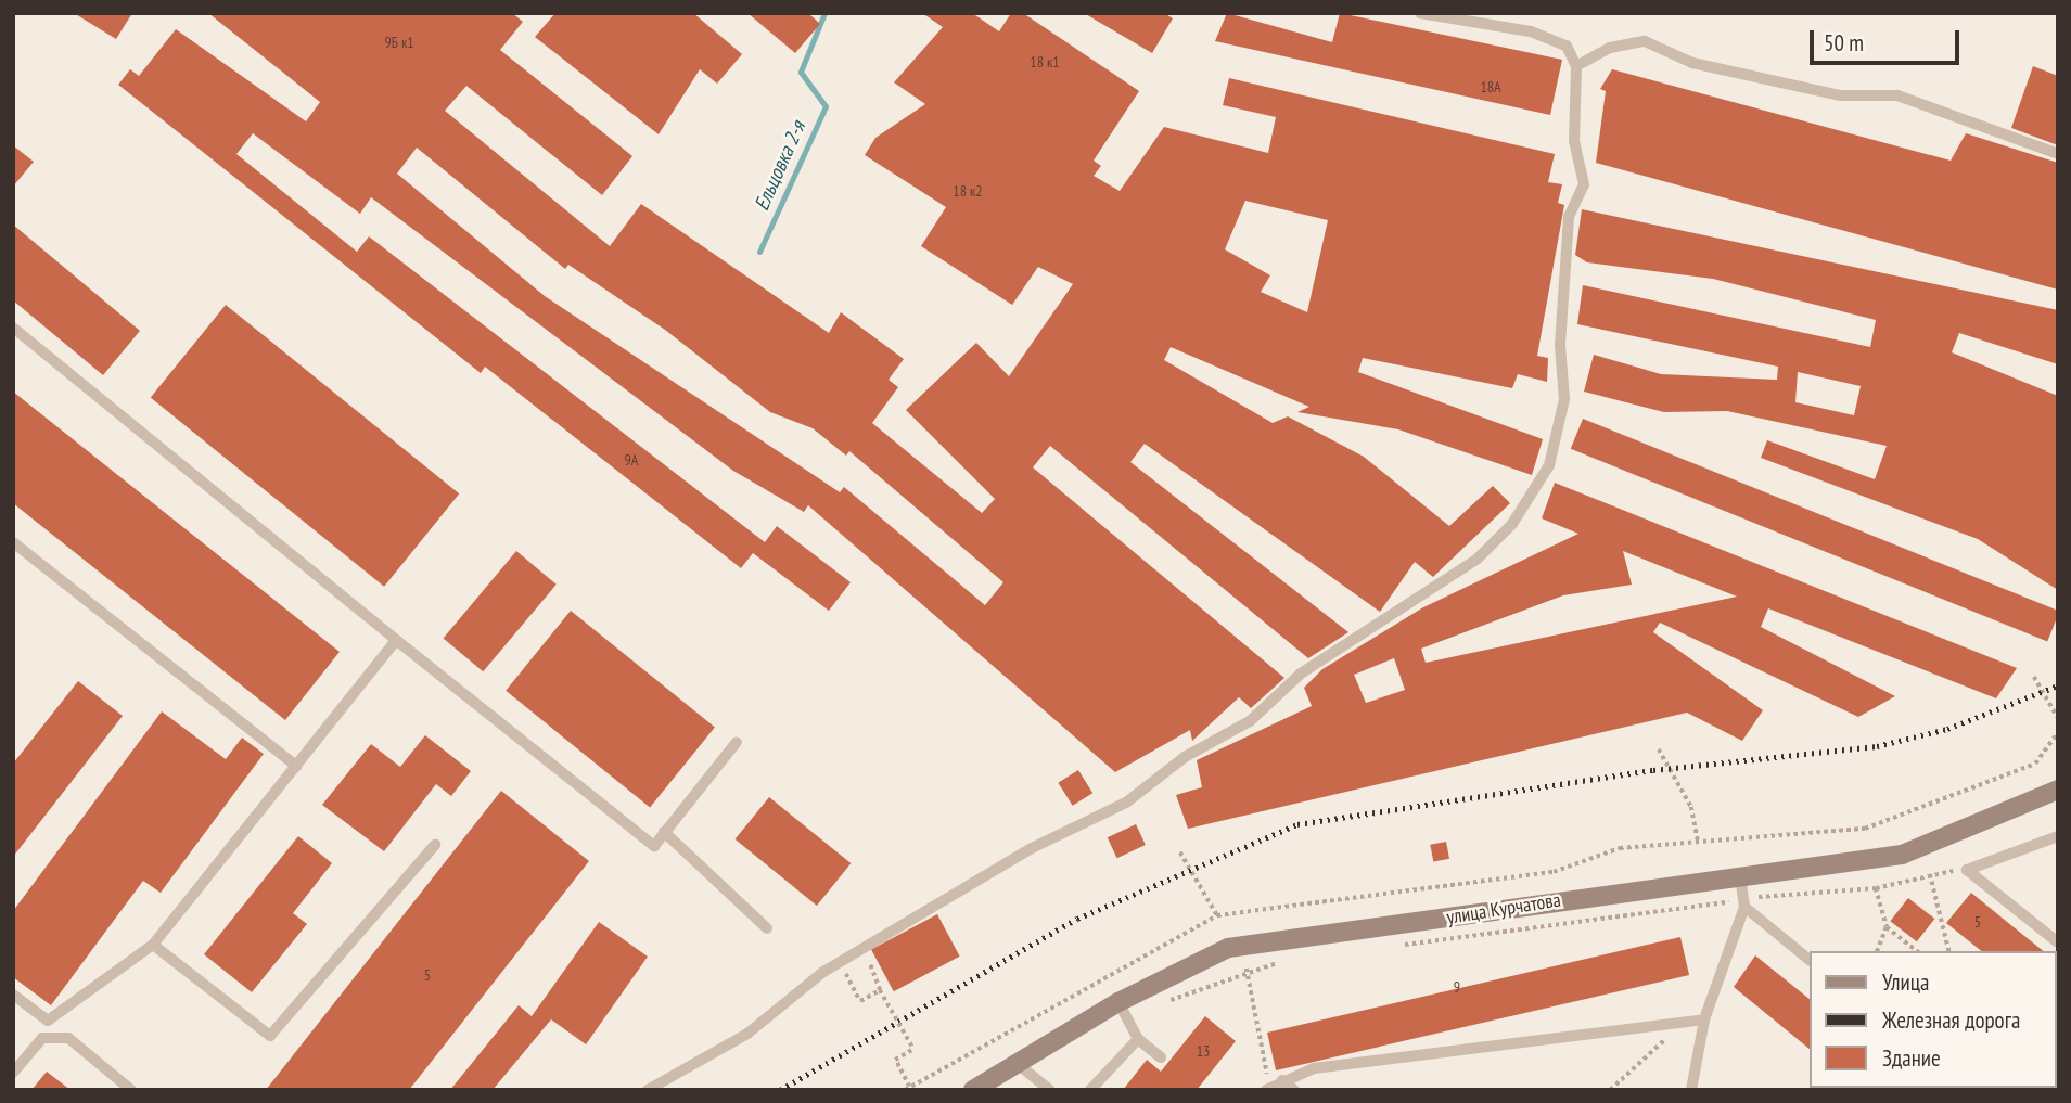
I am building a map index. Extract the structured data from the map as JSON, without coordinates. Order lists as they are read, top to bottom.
{
  "streets": {
    "main road": ["улица Курчатова"]
  },
  "water": ["Ельцовка 2-я"],
  "house_numbers": [
    "9Б к1",
    "18 к1",
    "18А",
    "18 к2",
    "9А",
    "5",
    "5",
    "9",
    "13"
  ],
  "legend": ["Улица", "Железная дорога", "Здание"],
  "scale_bar": "50 m"
}
